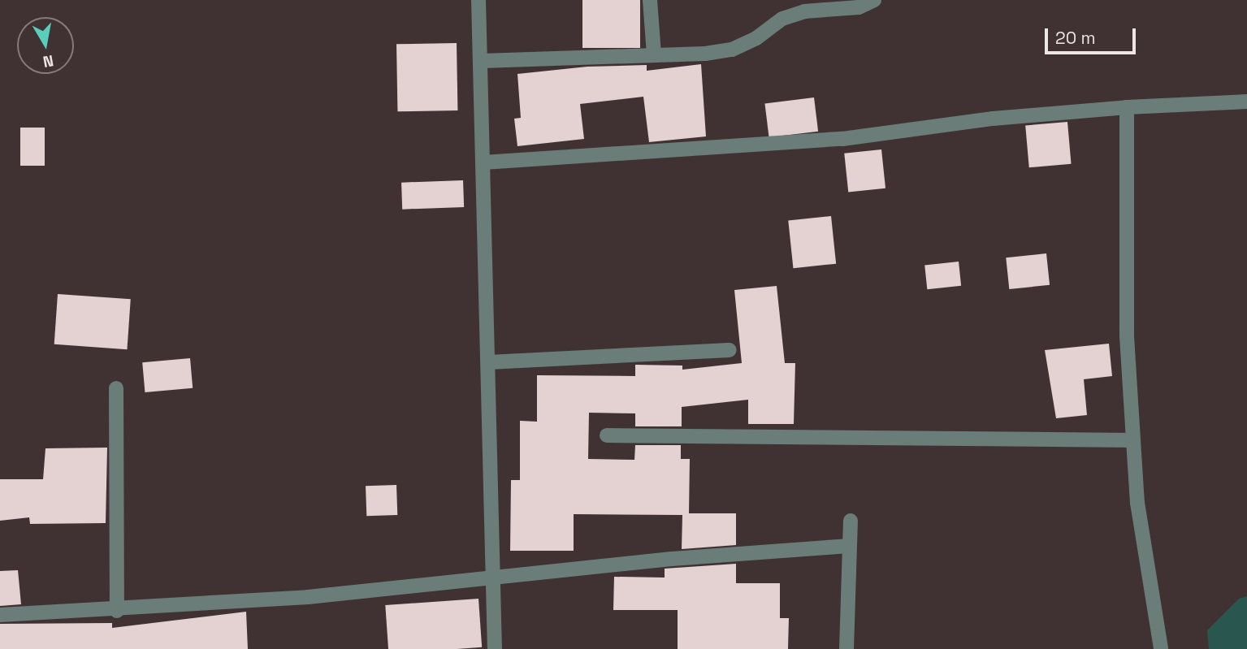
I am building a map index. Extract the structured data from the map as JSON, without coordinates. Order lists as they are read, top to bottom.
{
  "scale_bar": "20 m",
  "north": "bottom"
}
